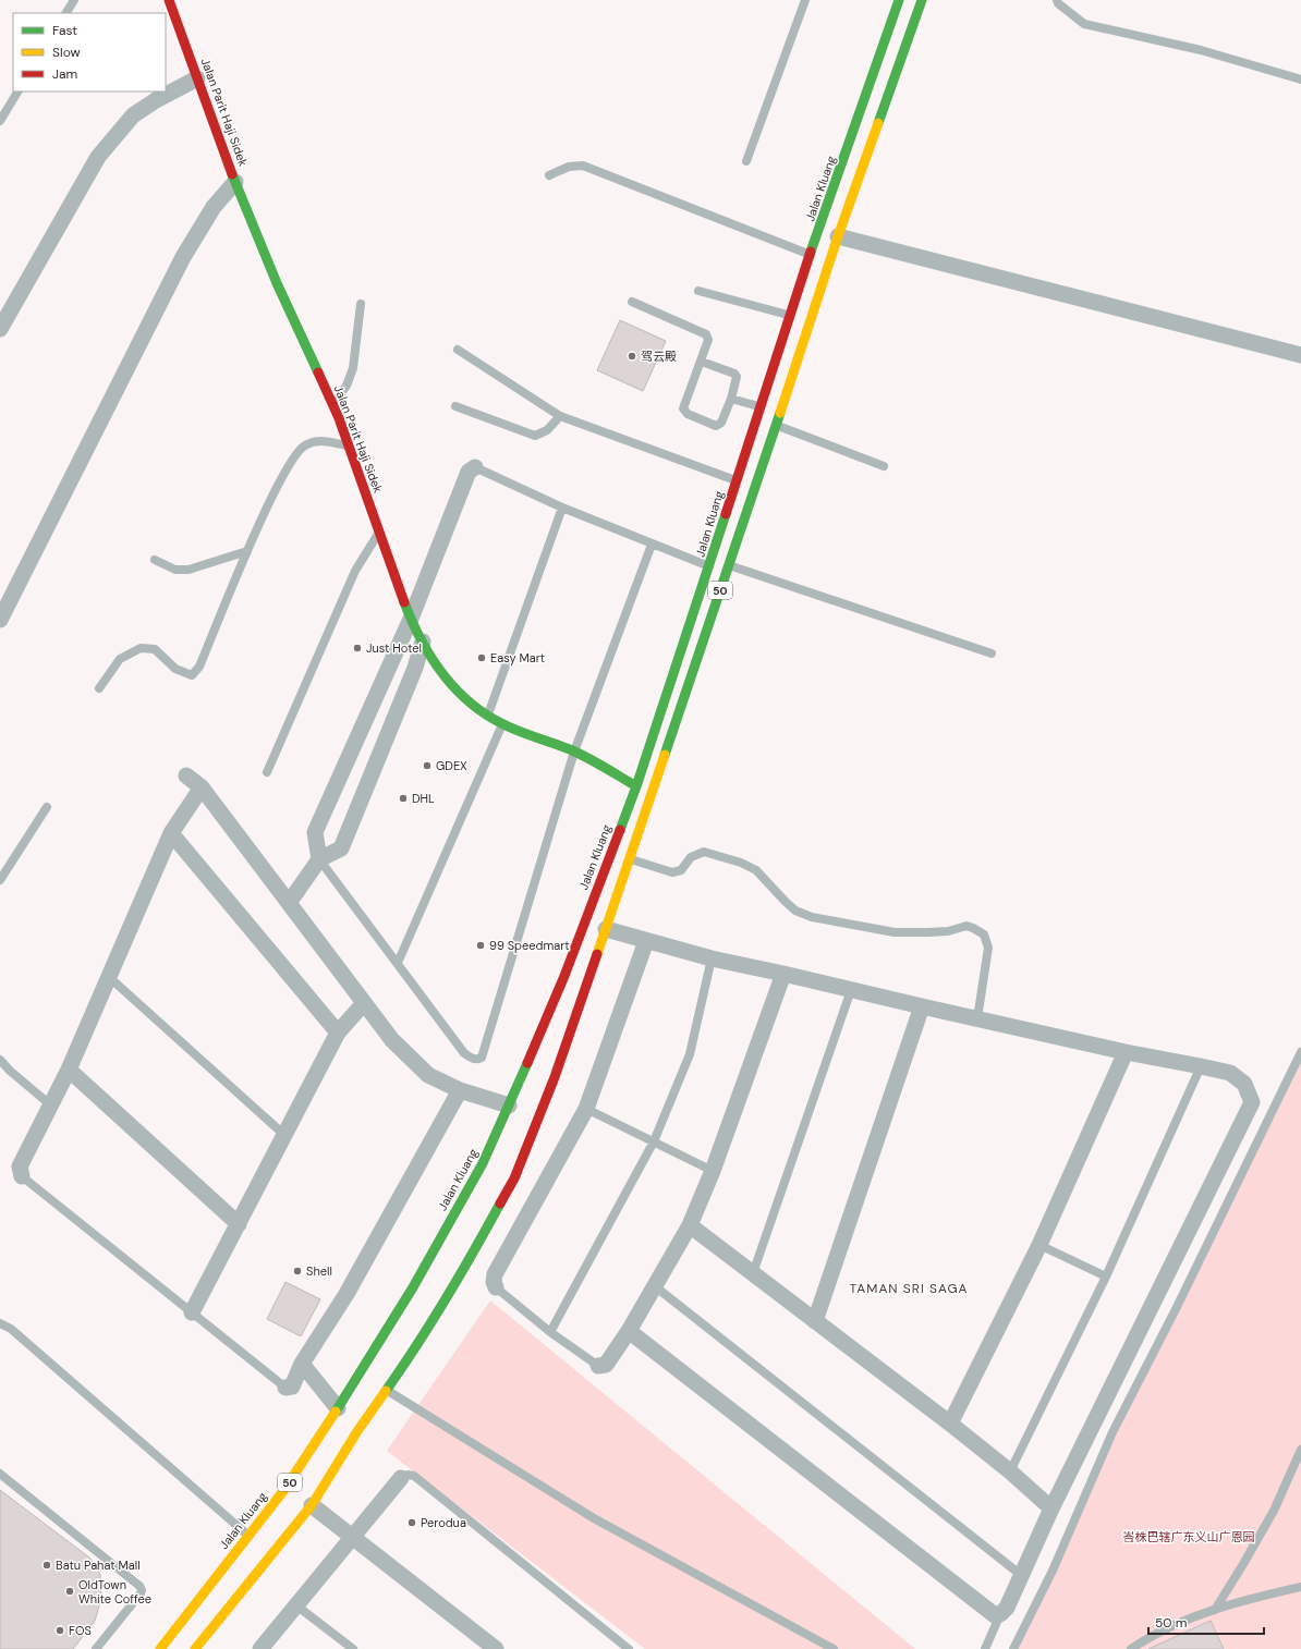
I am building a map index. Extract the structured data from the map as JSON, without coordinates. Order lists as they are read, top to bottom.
{
  "streets": {
    "main road": ["Jalan Parit Haji Sidek", "Jalan Kluang", "50"]
  },
  "crossings": [
    ["Jalan Parit Haji Sidek", "Jalan Kluang"]
  ],
  "districts": ["TAMAN SRI SAGA"],
  "parks": ["峇株巴辖广东义山广恩园"],
  "places": [
    "驾云殿",
    "Just Hotel",
    "Easy Mart",
    "GDEX",
    "DHL",
    "99 Speedmart",
    "Shell",
    "Perodua",
    "Batu Pahat Mall",
    "OldTown White Coffee",
    "FOS"
  ],
  "legend": ["Fast", "Slow", "Jam"],
  "scale_bar": "50 m"
}
